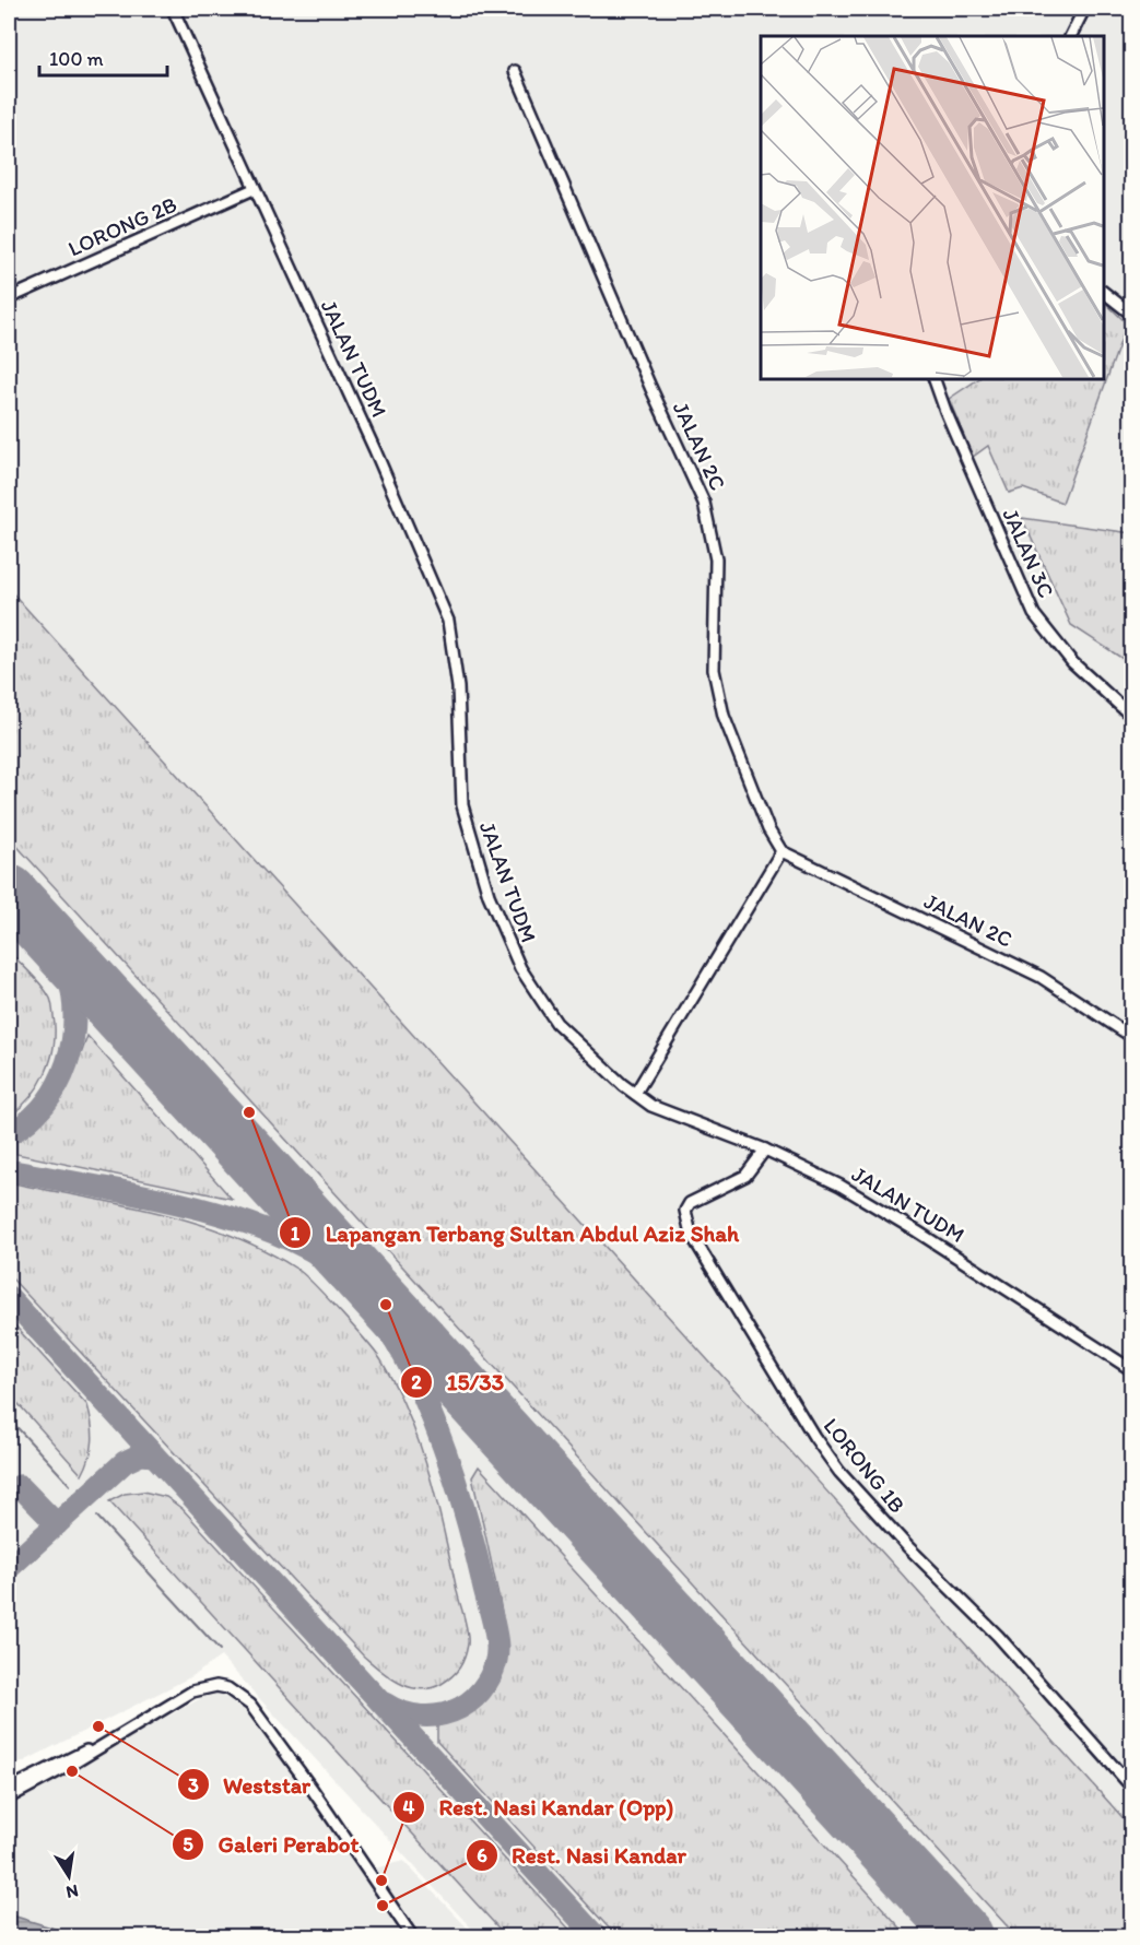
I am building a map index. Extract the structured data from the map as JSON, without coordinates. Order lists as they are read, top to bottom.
{
  "streets": {
    "street": [
      "LORONG 2B",
      "JALAN TUDM",
      "JALAN 2C",
      "JALAN 3C",
      "LORONG 1B"
    ]
  },
  "crossings": [
    ["LORONG 2B", "JALAN TUDM"],
    ["JALAN TUDM", "LORONG 1B"]
  ],
  "places": [
    "Lapangan Terbang Sultan Abdul Aziz Shah",
    "15/33",
    "Weststar",
    "Galeri Perabot",
    "Rest. Nasi Kandar (Opp)",
    "Rest. Nasi Kandar"
  ],
  "scale_bar": "100 m",
  "north": "bottom"
}
